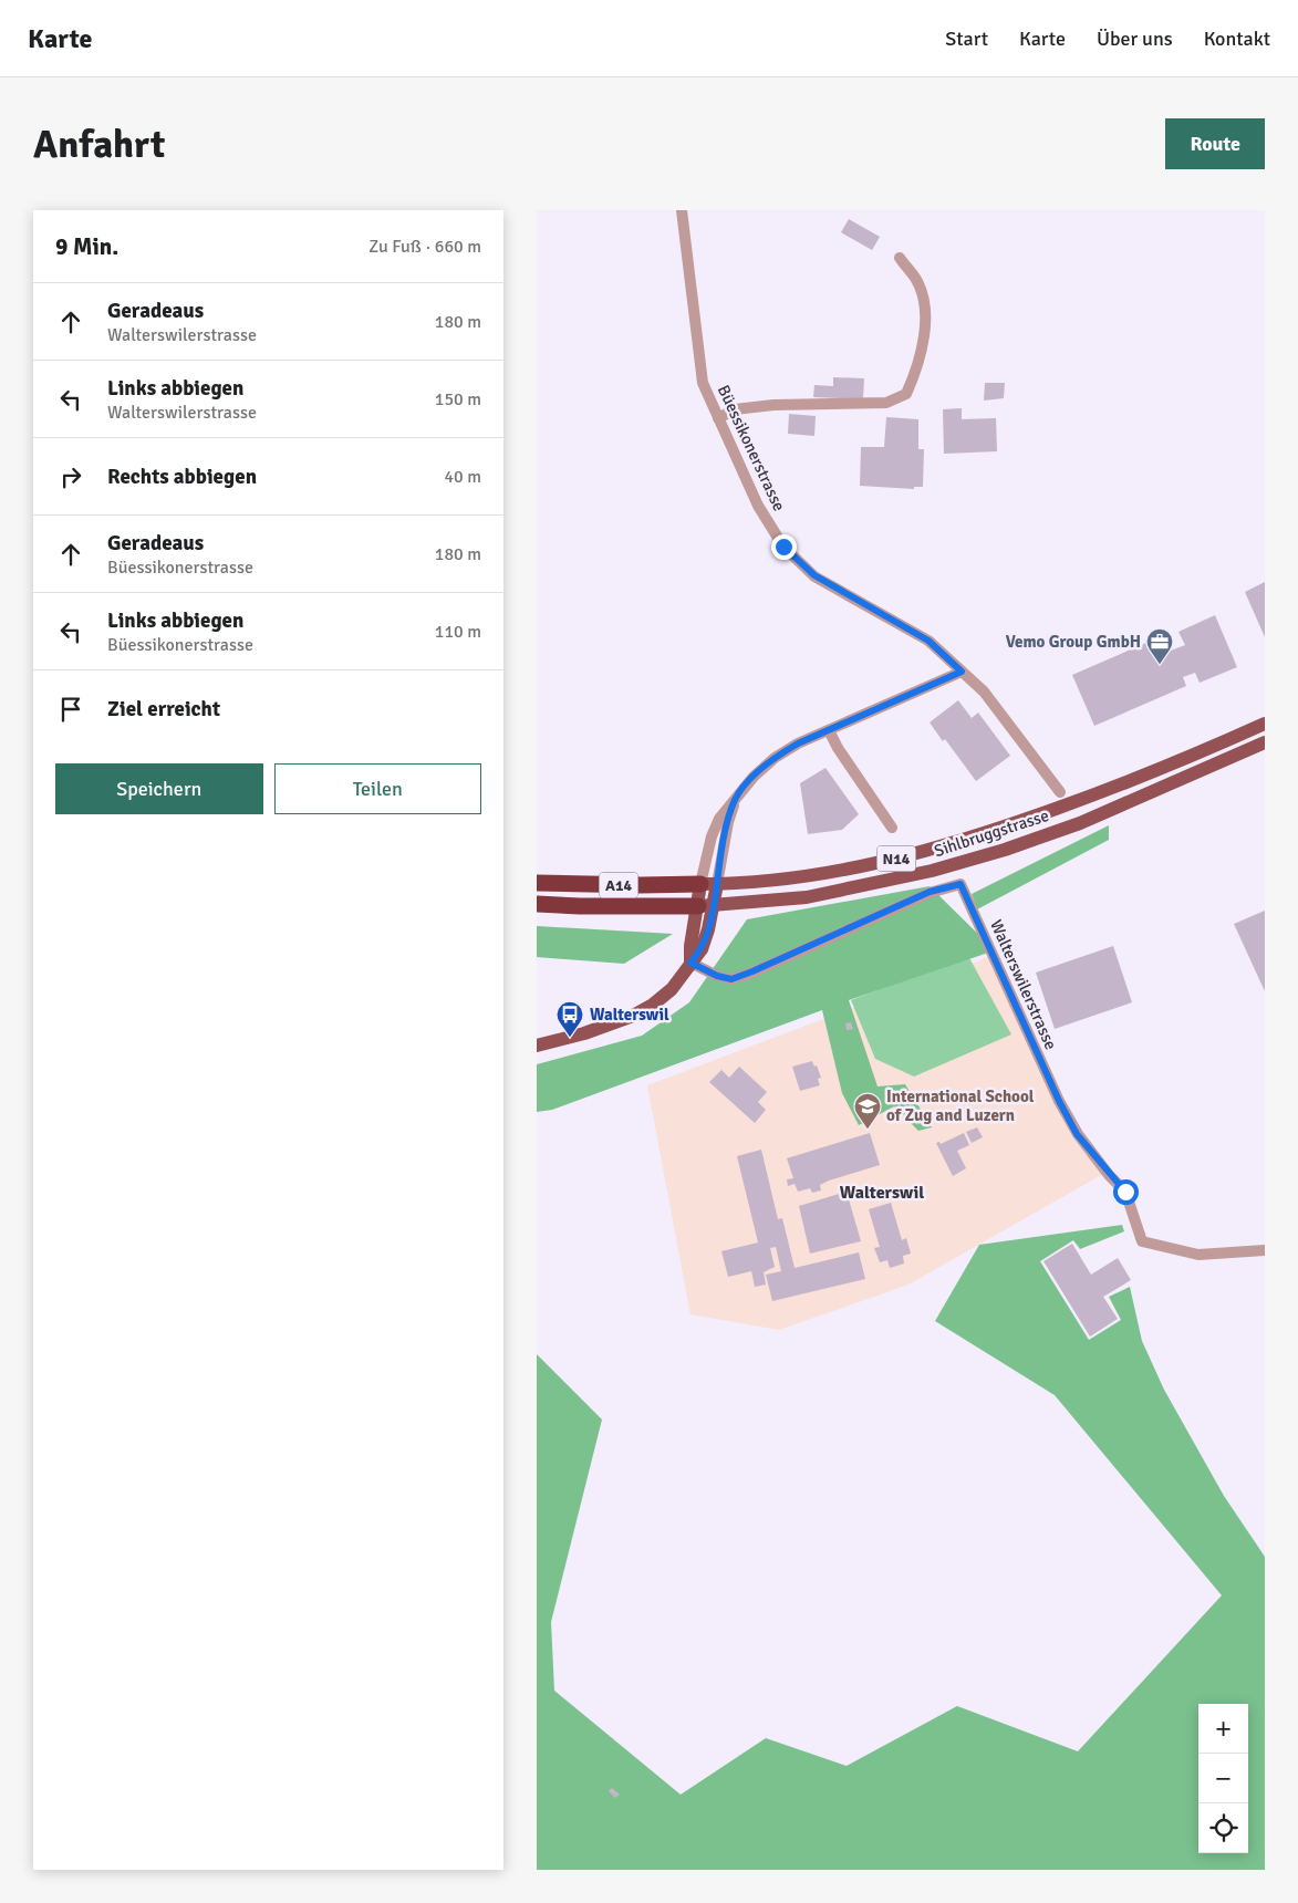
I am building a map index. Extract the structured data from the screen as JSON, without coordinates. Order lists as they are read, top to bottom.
{
  "streets": {
    "highway": ["A14"],
    "main road": ["Sihlbruggstrasse", "N14"],
    "street": ["Büessikonerstrasse", "Walterswilerstrasse"]
  },
  "crossings": [
    ["Sihlbruggstrasse", "A14"]
  ],
  "districts": ["Walterswil"],
  "places": {
    "office": ["Vemo Group GmbH"],
    "bus stop": ["Walterswil"],
    "school or university": ["International School of Zug and Luzern"]
  },
  "page": {
    "header": "Karte",
    "nav": [
      "Start",
      "Karte",
      "Über uns",
      "Kontakt"
    ],
    "buttons": [
      "Route",
      ["Speichern", "Teilen"]
    ],
    "title": "Anfahrt",
    "heading": ["9 Min.", "Zu Fuß · 660 m"],
    "list": [
      ["Geradeaus", "Walterswilerstrasse", "180 m"],
      ["Links abbiegen", "Walterswilerstrasse", "150 m"],
      ["Rechts abbiegen", "40 m"],
      ["Geradeaus", "Büessikonerstrasse", "180 m"],
      ["Links abbiegen", "Büessikonerstrasse", "110 m"],
      "Ziel erreicht"
    ],
    "map_buttons": ["+", "−"]
  }
}
